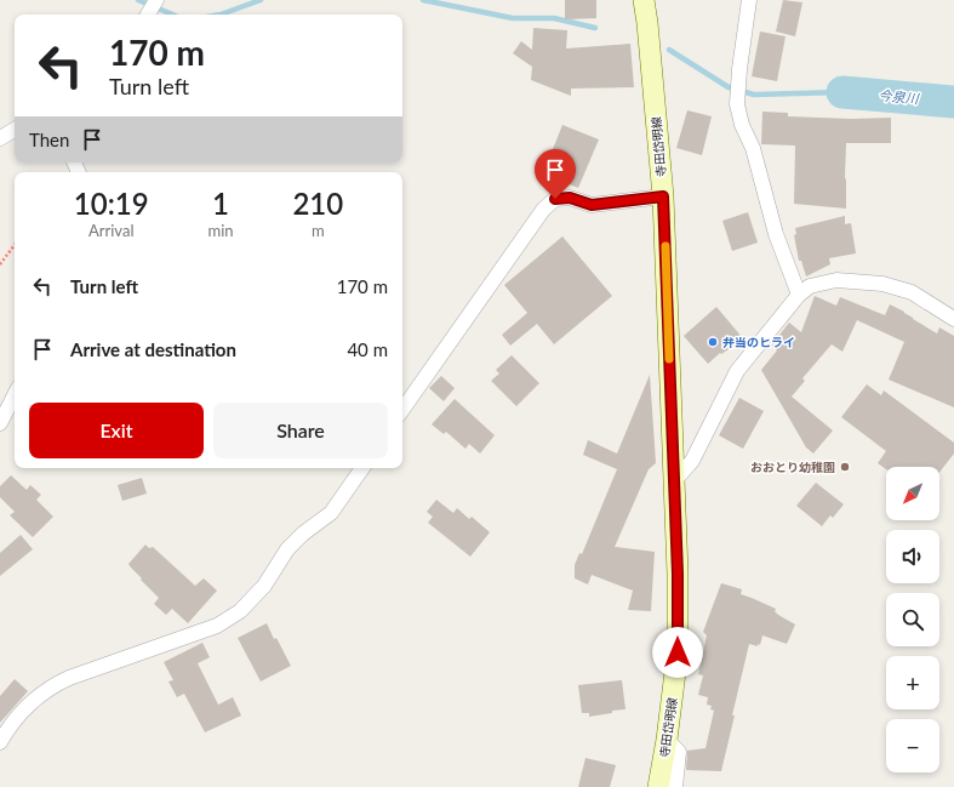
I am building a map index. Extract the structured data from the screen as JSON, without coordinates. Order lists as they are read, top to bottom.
{
  "streets": {
    "main road": ["寺田岱明線"]
  },
  "water": ["今泉川"],
  "places": ["弁当のヒライ", "おおとり幼稚園"],
  "north": "bottom left",
  "page": {
    "turn": ["170 m", "Turn left"],
    "then": "Then",
    "eta": [
      "10:19",
      "Arrival",
      "1",
      "min",
      "210",
      "m"
    ],
    "list": [
      {
        "name": "Turn left",
        "value": "170 m"
      },
      {
        "name": "Arrive at destination",
        "value": "40 m"
      }
    ],
    "buttons": ["Exit", "Share"],
    "map_buttons": ["+", "−"]
  }
}
